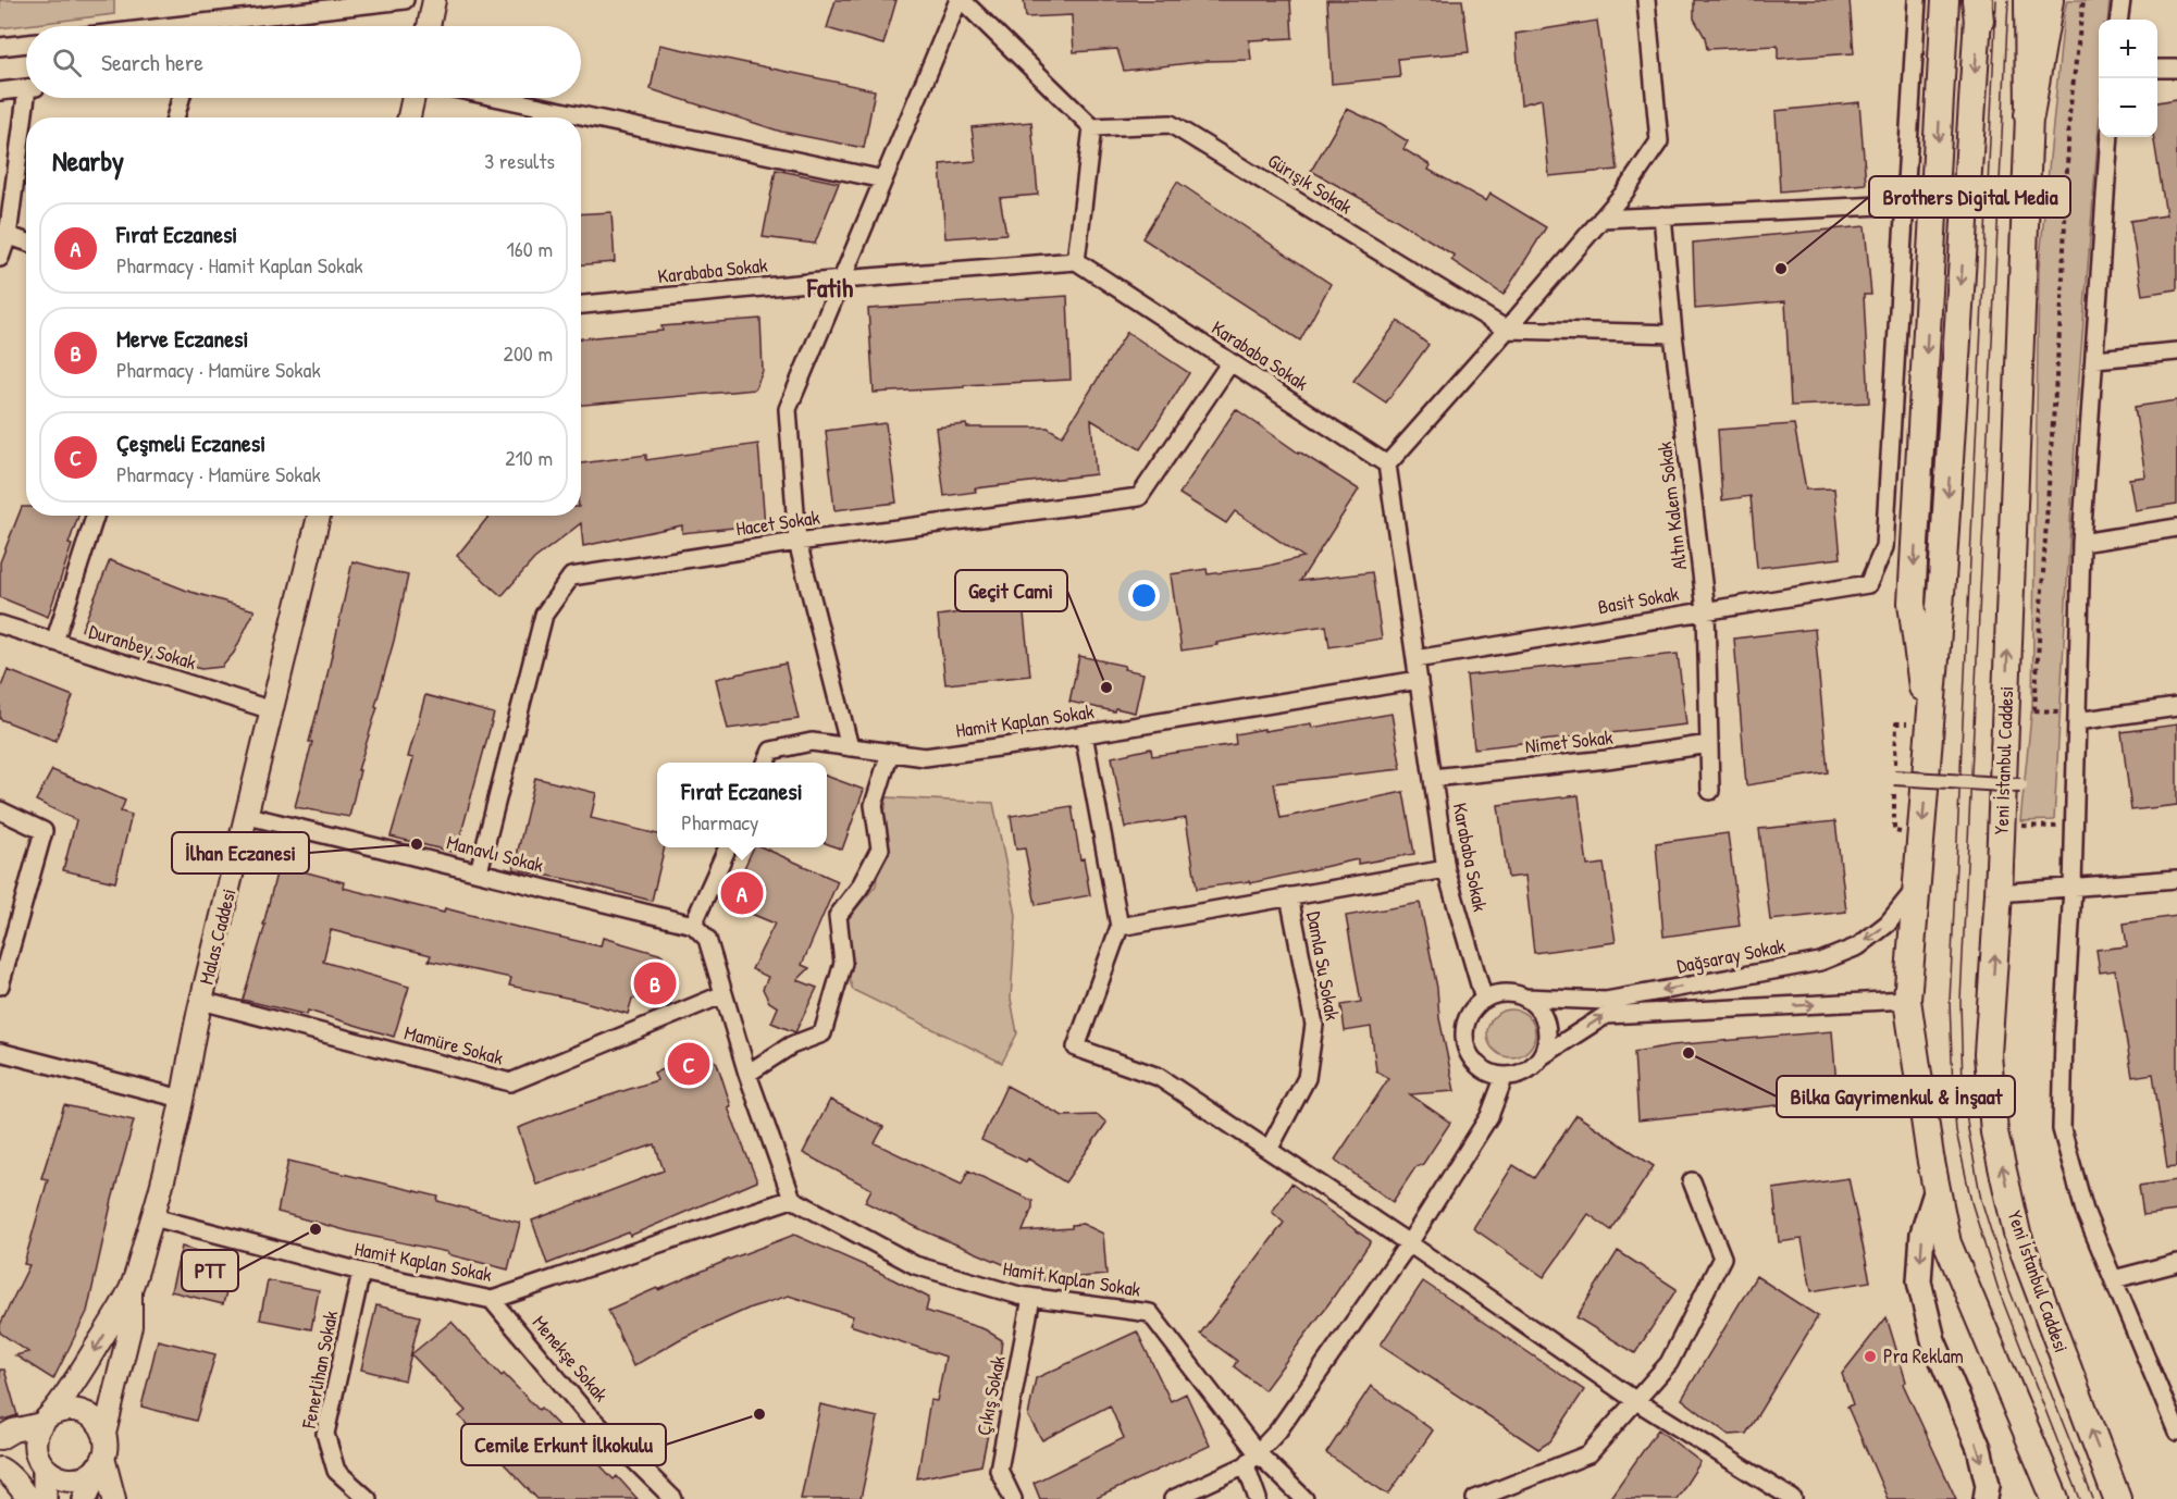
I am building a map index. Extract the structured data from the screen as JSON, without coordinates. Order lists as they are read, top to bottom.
{
  "streets": {
    "main road": ["Yeni İstanbul Caddesi"],
    "street": [
      "Gürışık Sokak",
      "Karababa Sokak",
      "Altın Kalem Sokak",
      "Hacet Sokak",
      "Basit Sokak",
      "Duranbey Sokak",
      "Hamit Kaplan Sokak",
      "Nimet Sokak",
      "Manavlı Sokak",
      "Malas Caddesi",
      "Dağsaray Sokak",
      "Damla Su Sokak",
      "Mamüre Sokak",
      "Menekşe Sokak",
      "Fenerlihan Sokak",
      "Çıkış Sokak"
    ]
  },
  "crossings": [
    ["Gürışık Sokak", "Altın Kalem Sokak"],
    ["Karababa Sokak", "Hacet Sokak"],
    ["Karababa Sokak", "Basit Sokak"],
    ["Karababa Sokak", "Hamit Kaplan Sokak"],
    ["Karababa Sokak", "Nimet Sokak"],
    ["Karababa Sokak", "Dağsaray Sokak"],
    ["Altın Kalem Sokak", "Basit Sokak"],
    ["Altın Kalem Sokak", "Nimet Sokak"],
    ["Hacet Sokak", "Manavlı Sokak"],
    ["Duranbey Sokak", "Malas Caddesi"],
    ["Hamit Kaplan Sokak", "Malas Caddesi"],
    ["Hamit Kaplan Sokak", "Menekşe Sokak"],
    ["Hamit Kaplan Sokak", "Fenerlihan Sokak"],
    ["Hamit Kaplan Sokak", "Çıkış Sokak"],
    ["Manavlı Sokak", "Malas Caddesi"],
    ["Malas Caddesi", "Mamüre Sokak"]
  ],
  "districts": ["Fatih"],
  "places": [
    "Brothers Digital Media",
    "Geçit Cami",
    "İlhan Eczanesi",
    "Bilka Gayrimenkul & İnşaat",
    "PTT",
    "Pra Reklam",
    "Cemile Erkunt İlkokulu"
  ],
  "page": {
    "map_buttons": ["+", "−"],
    "search": "Search here",
    "heading": ["Nearby", "3 results"],
    "list": [
      {
        "mark": "A",
        "name": "Fırat Eczanesi",
        "note": "Pharmacy · Hamit Kaplan Sokak",
        "value": "160 m"
      },
      {
        "mark": "B",
        "name": "Merve Eczanesi",
        "note": "Pharmacy · Mamüre Sokak",
        "value": "200 m"
      },
      {
        "mark": "C",
        "name": "Çeşmeli Eczanesi",
        "note": "Pharmacy · Mamüre Sokak",
        "value": "210 m"
      }
    ],
    "popup": ["Fırat Eczanesi", "Pharmacy"],
    "pins": ["A", "B", "C"]
  }
}
